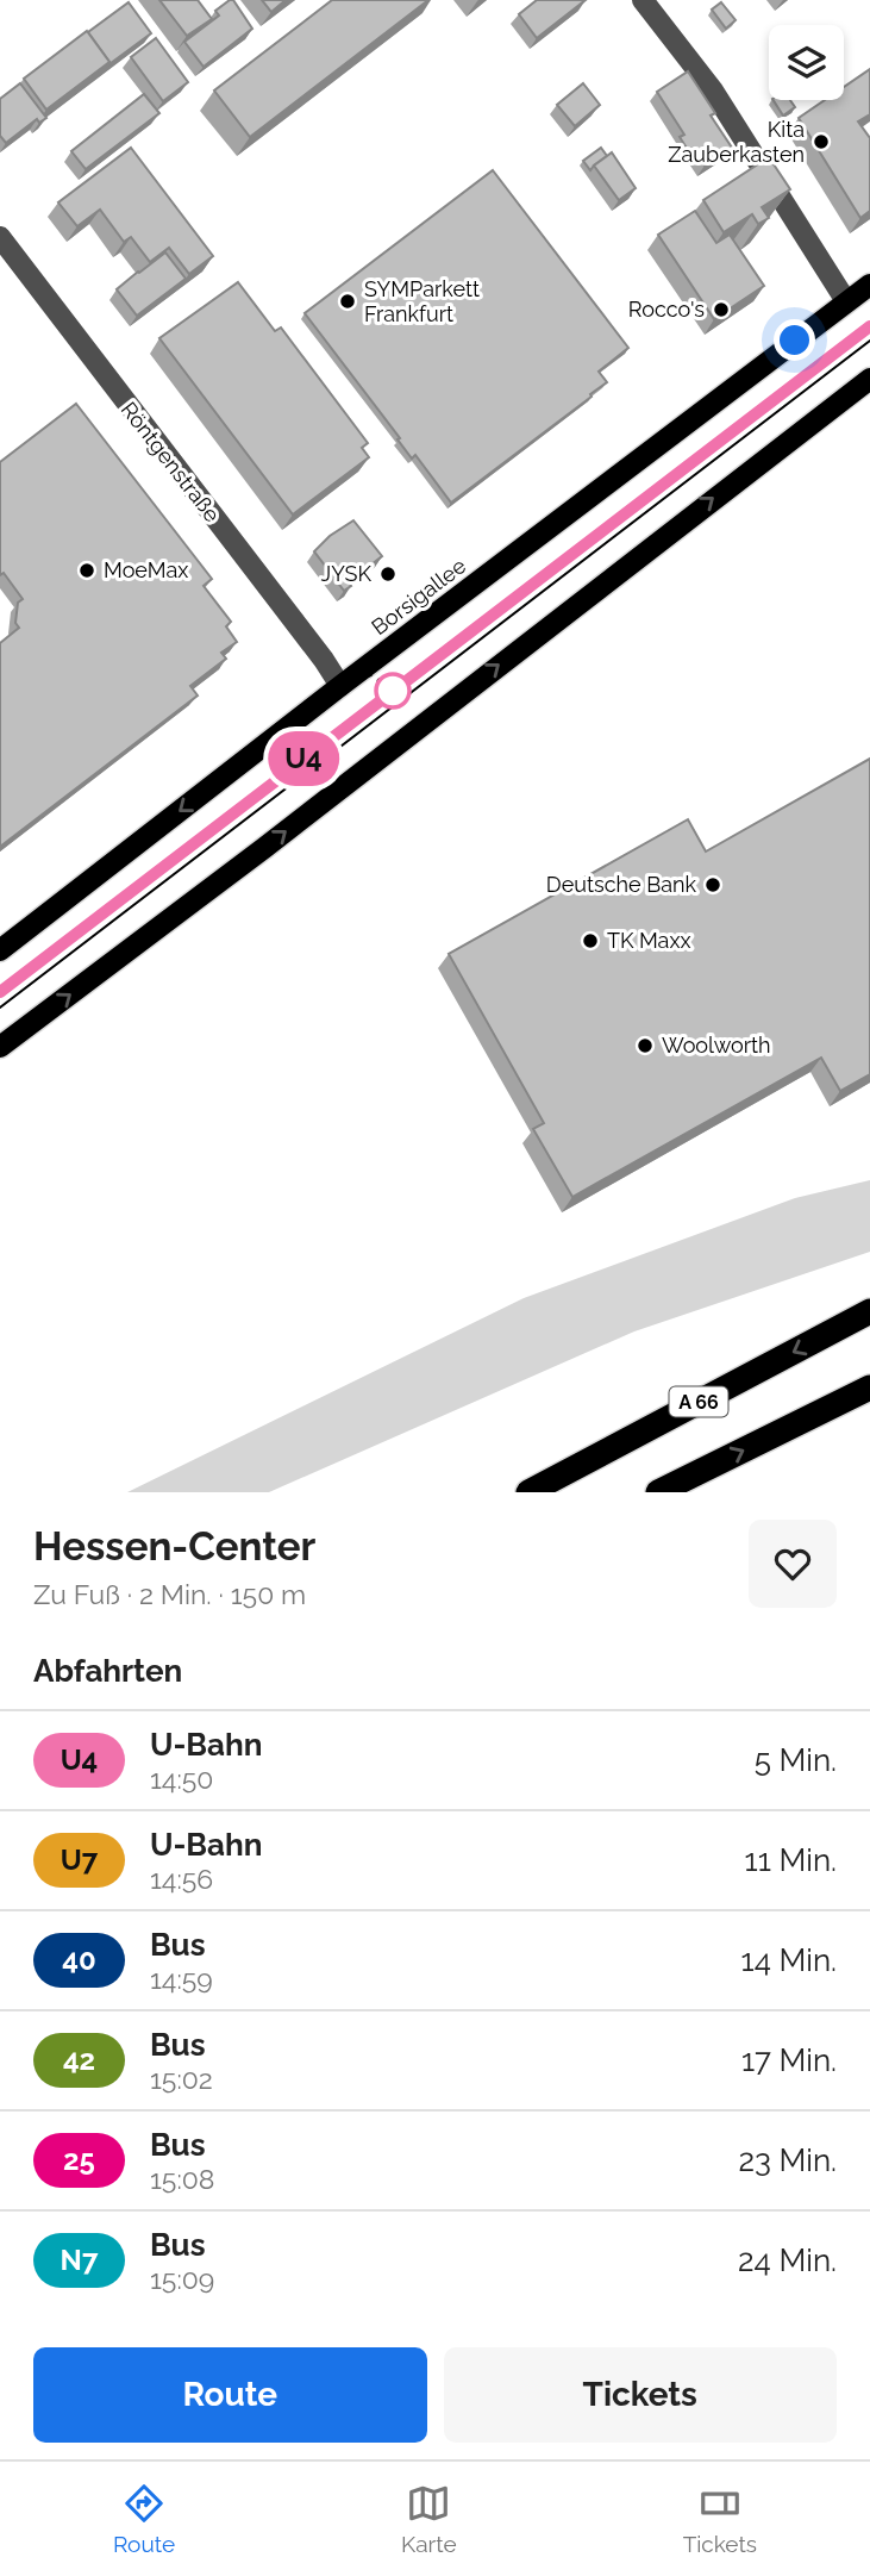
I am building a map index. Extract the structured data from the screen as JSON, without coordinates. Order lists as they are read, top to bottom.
{
  "streets": {
    "highway": ["A 66"],
    "main road": ["Borsigallee"],
    "street": ["Röntgenstraße"]
  },
  "crossings": [
    ["Röntgenstraße", "Borsigallee"]
  ],
  "places": [
    "Kita Zauberkasten",
    "SYMParkett Frankfurt",
    "Rocco's",
    "MoeMax",
    "JYSK",
    "Deutsche Bank",
    "TK Maxx",
    "Woolworth"
  ],
  "lines": ["metro line U4"],
  "page": {
    "on_map": "U4",
    "heading": [
      ["Hessen-Center", "Zu Fuß · 2 Min. · 150 m"],
      "Abfahrten"
    ],
    "list": [
      {
        "mark": "U4",
        "name": "U-Bahn",
        "note": "14:50",
        "value": "5 Min."
      },
      {
        "mark": "U7",
        "name": "U-Bahn",
        "note": "14:56",
        "value": "11 Min."
      },
      {
        "mark": "40",
        "name": "Bus",
        "note": "14:59",
        "value": "14 Min."
      },
      {
        "mark": "42",
        "name": "Bus",
        "note": "15:02",
        "value": "17 Min."
      },
      {
        "mark": "25",
        "name": "Bus",
        "note": "15:08",
        "value": "23 Min."
      },
      {
        "mark": "N7",
        "name": "Bus",
        "note": "15:09",
        "value": "24 Min."
      }
    ],
    "buttons": ["Route", "Tickets"],
    "tabs": ["Route", "Karte", "Tickets"]
  }
}
